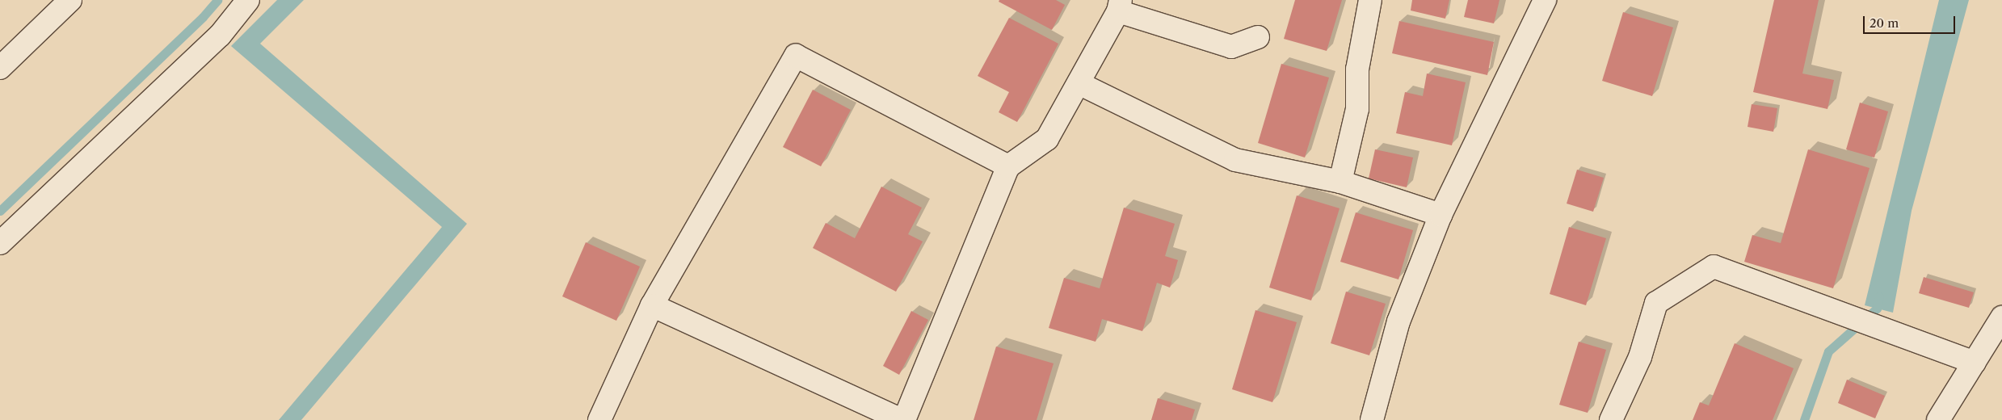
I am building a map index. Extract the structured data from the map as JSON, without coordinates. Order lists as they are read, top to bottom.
{
  "scale_bar": "20 m"
}
